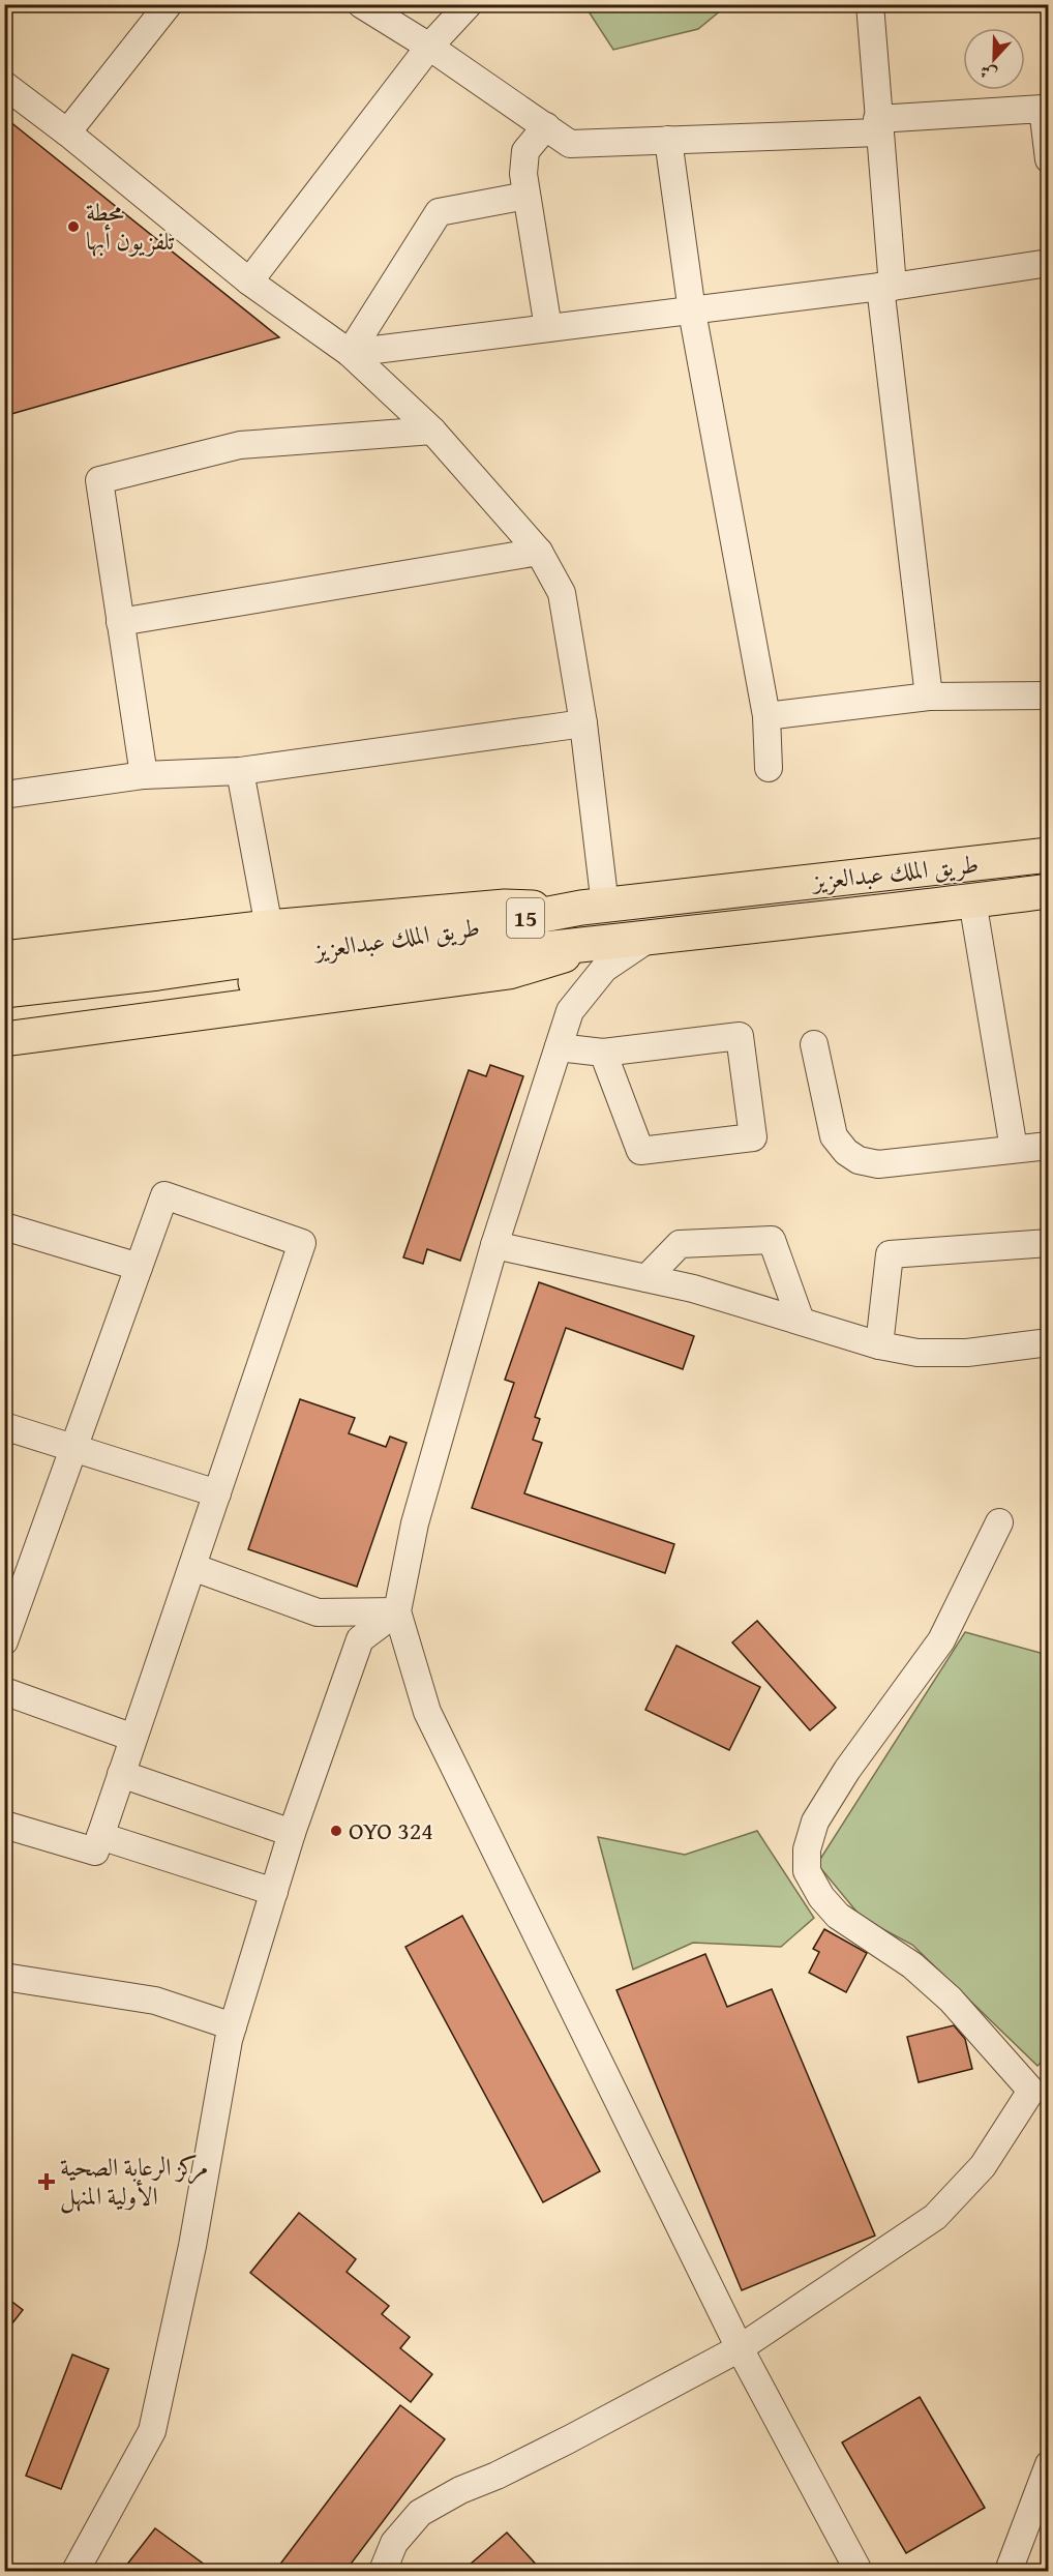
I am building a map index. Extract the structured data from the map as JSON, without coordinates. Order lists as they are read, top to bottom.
{
  "streets": {
    "main road": ["طريق الملك عبدالعزيز", "15"]
  },
  "places": {
    "other": ["محطة تلفزيون أبها", "OYO 324"],
    "health": ["مركز الرعاية الصحية الأولية المنهل"]
  },
  "north": "bottom"
}
